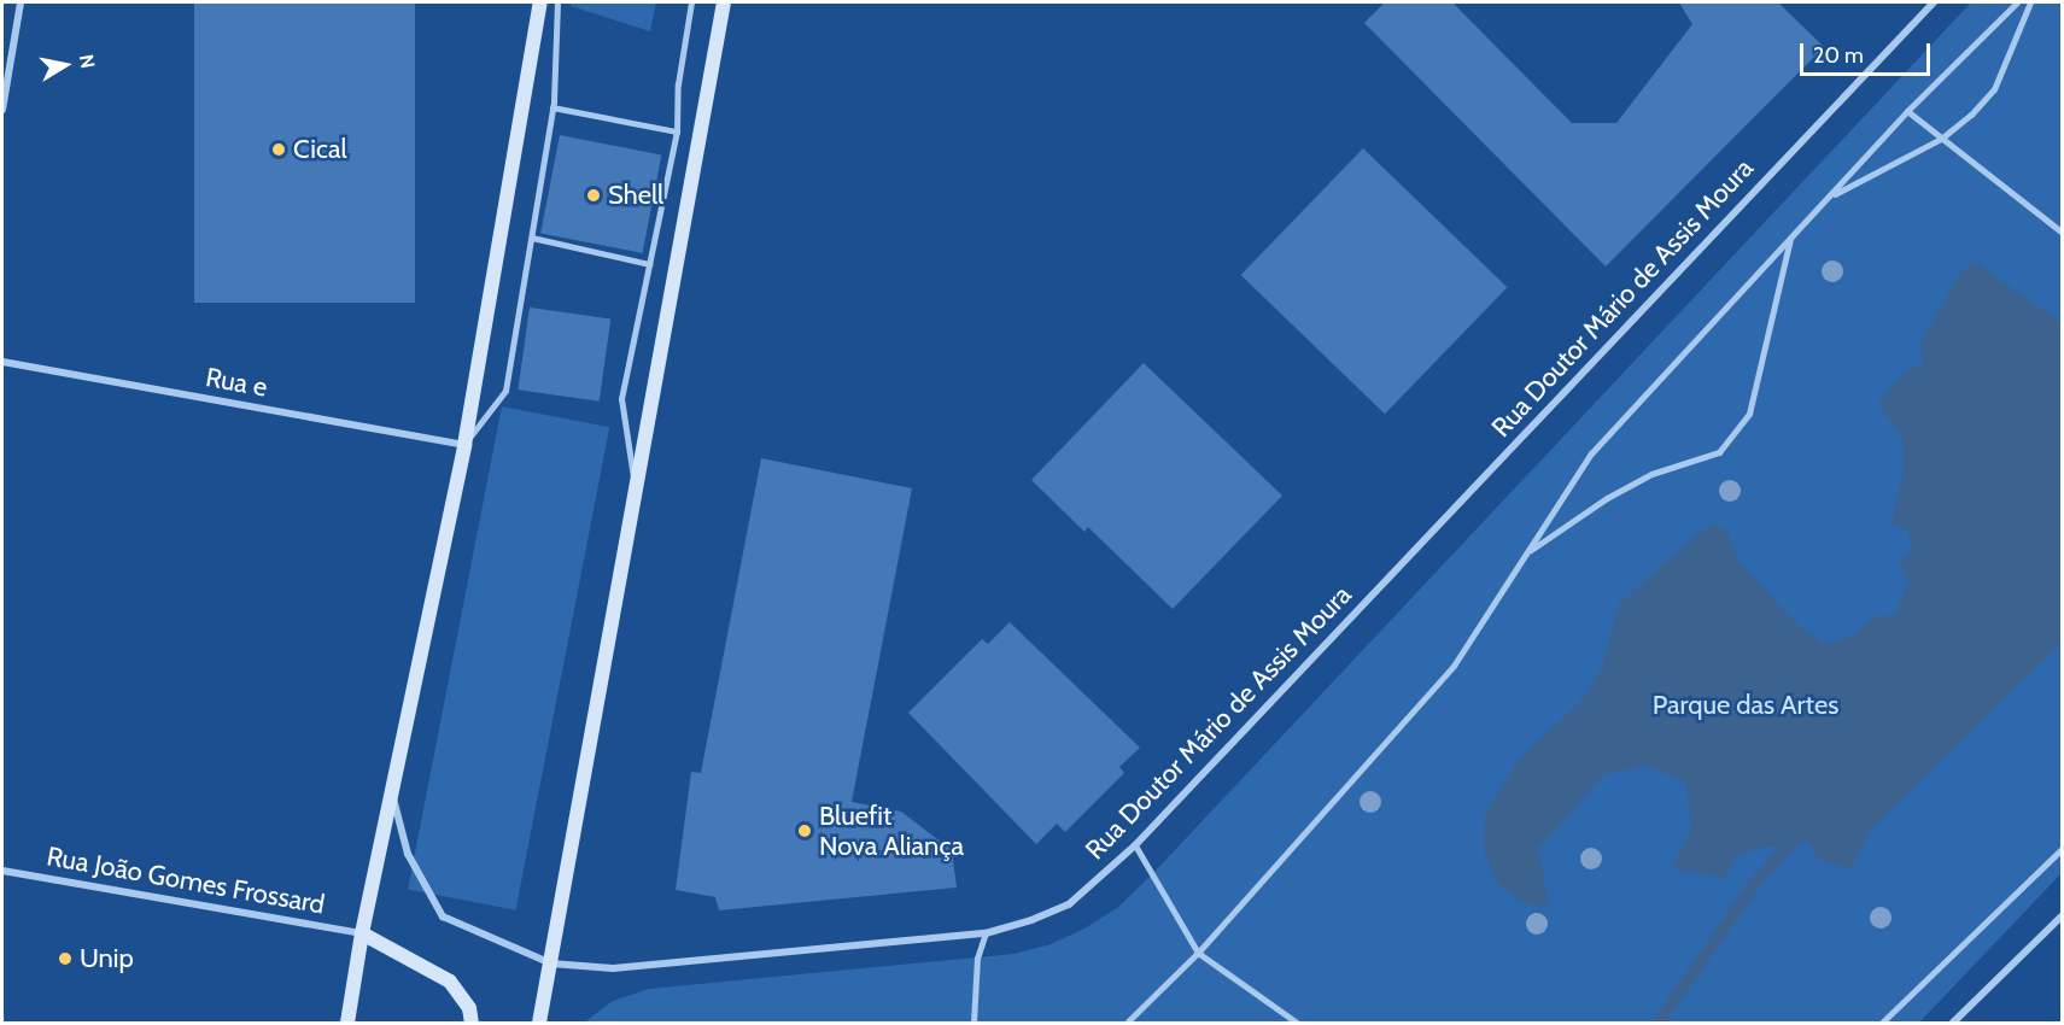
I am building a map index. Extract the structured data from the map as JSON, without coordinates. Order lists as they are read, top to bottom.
{
  "streets": {
    "street": ["Rua Doutor Mário de Assis Moura", "Rua e", "Rua João Gomes Frossard"]
  },
  "parks": ["Parque das Artes"],
  "places": [
    "Cical",
    "Shell",
    "Bluefit Nova Aliança",
    "Unip"
  ],
  "scale_bar": "20 m",
  "north": "right"
}
